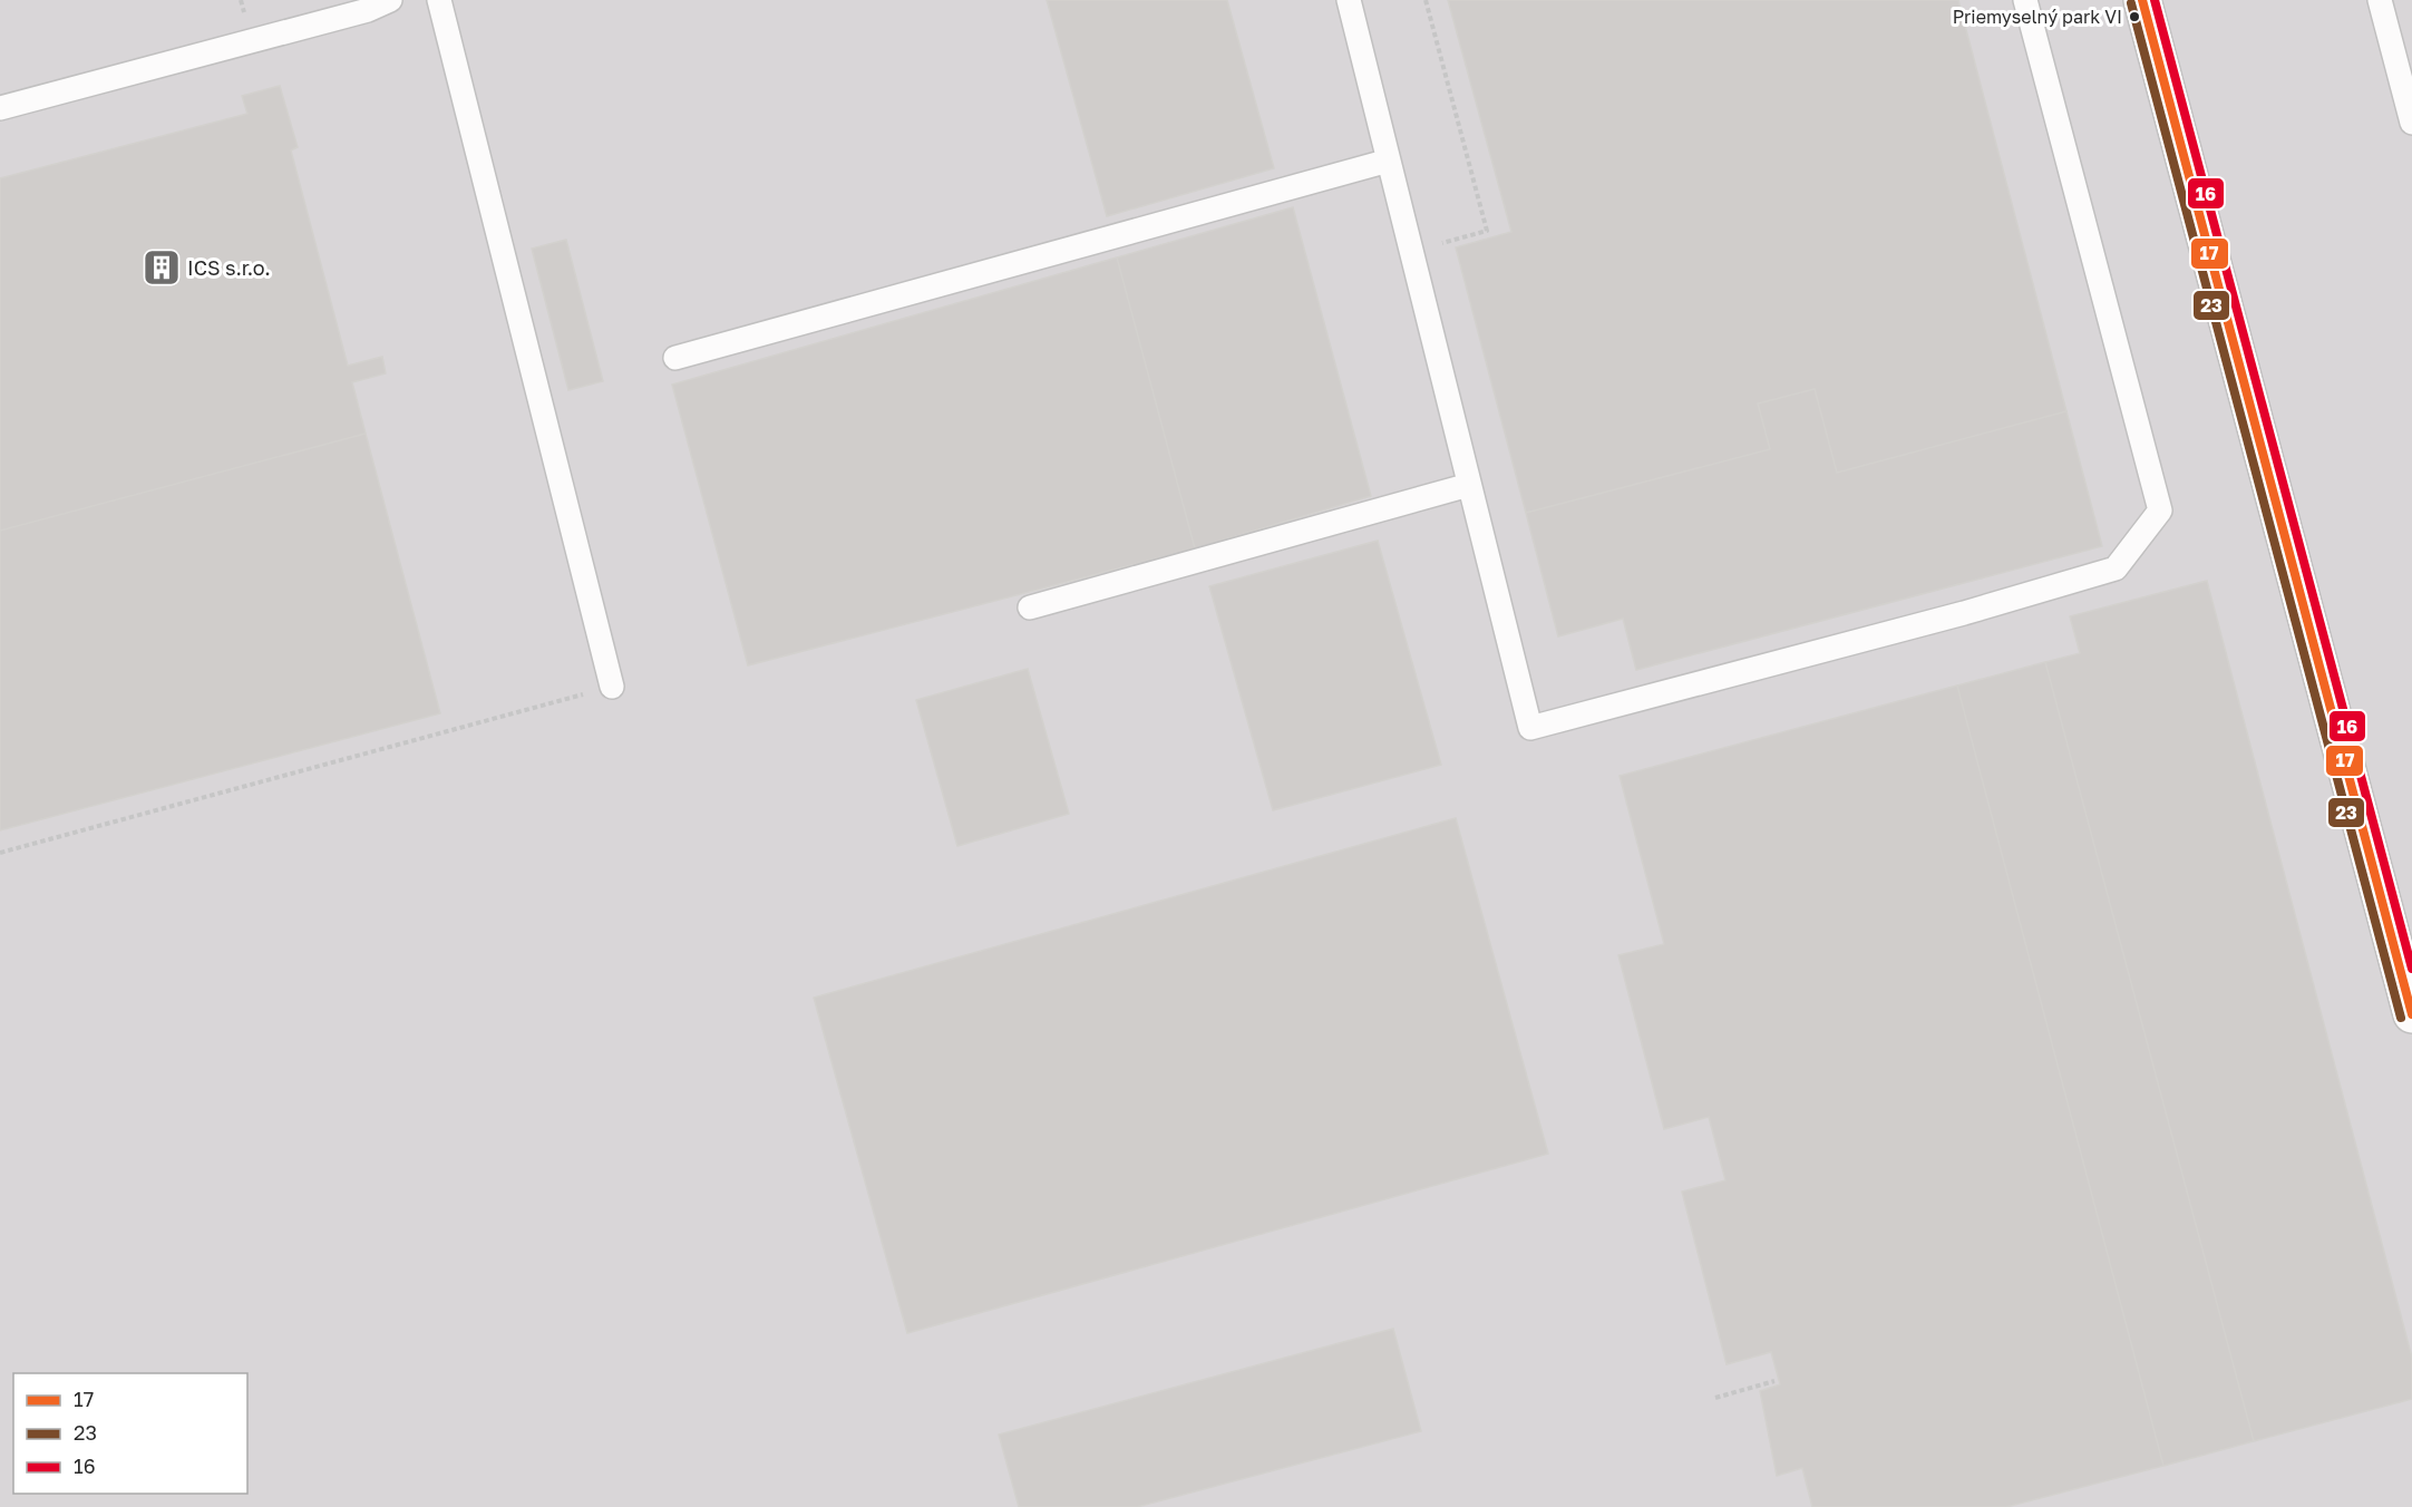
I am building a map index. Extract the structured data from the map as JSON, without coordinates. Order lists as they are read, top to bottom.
{
  "places": {
    "other": ["Priemyselný park VI"],
    "building": ["ICS s.r.o."]
  },
  "lines": ["transit line 17", "transit line 16", "transit line 23"],
  "legend": ["17", "23", "16"]
}
